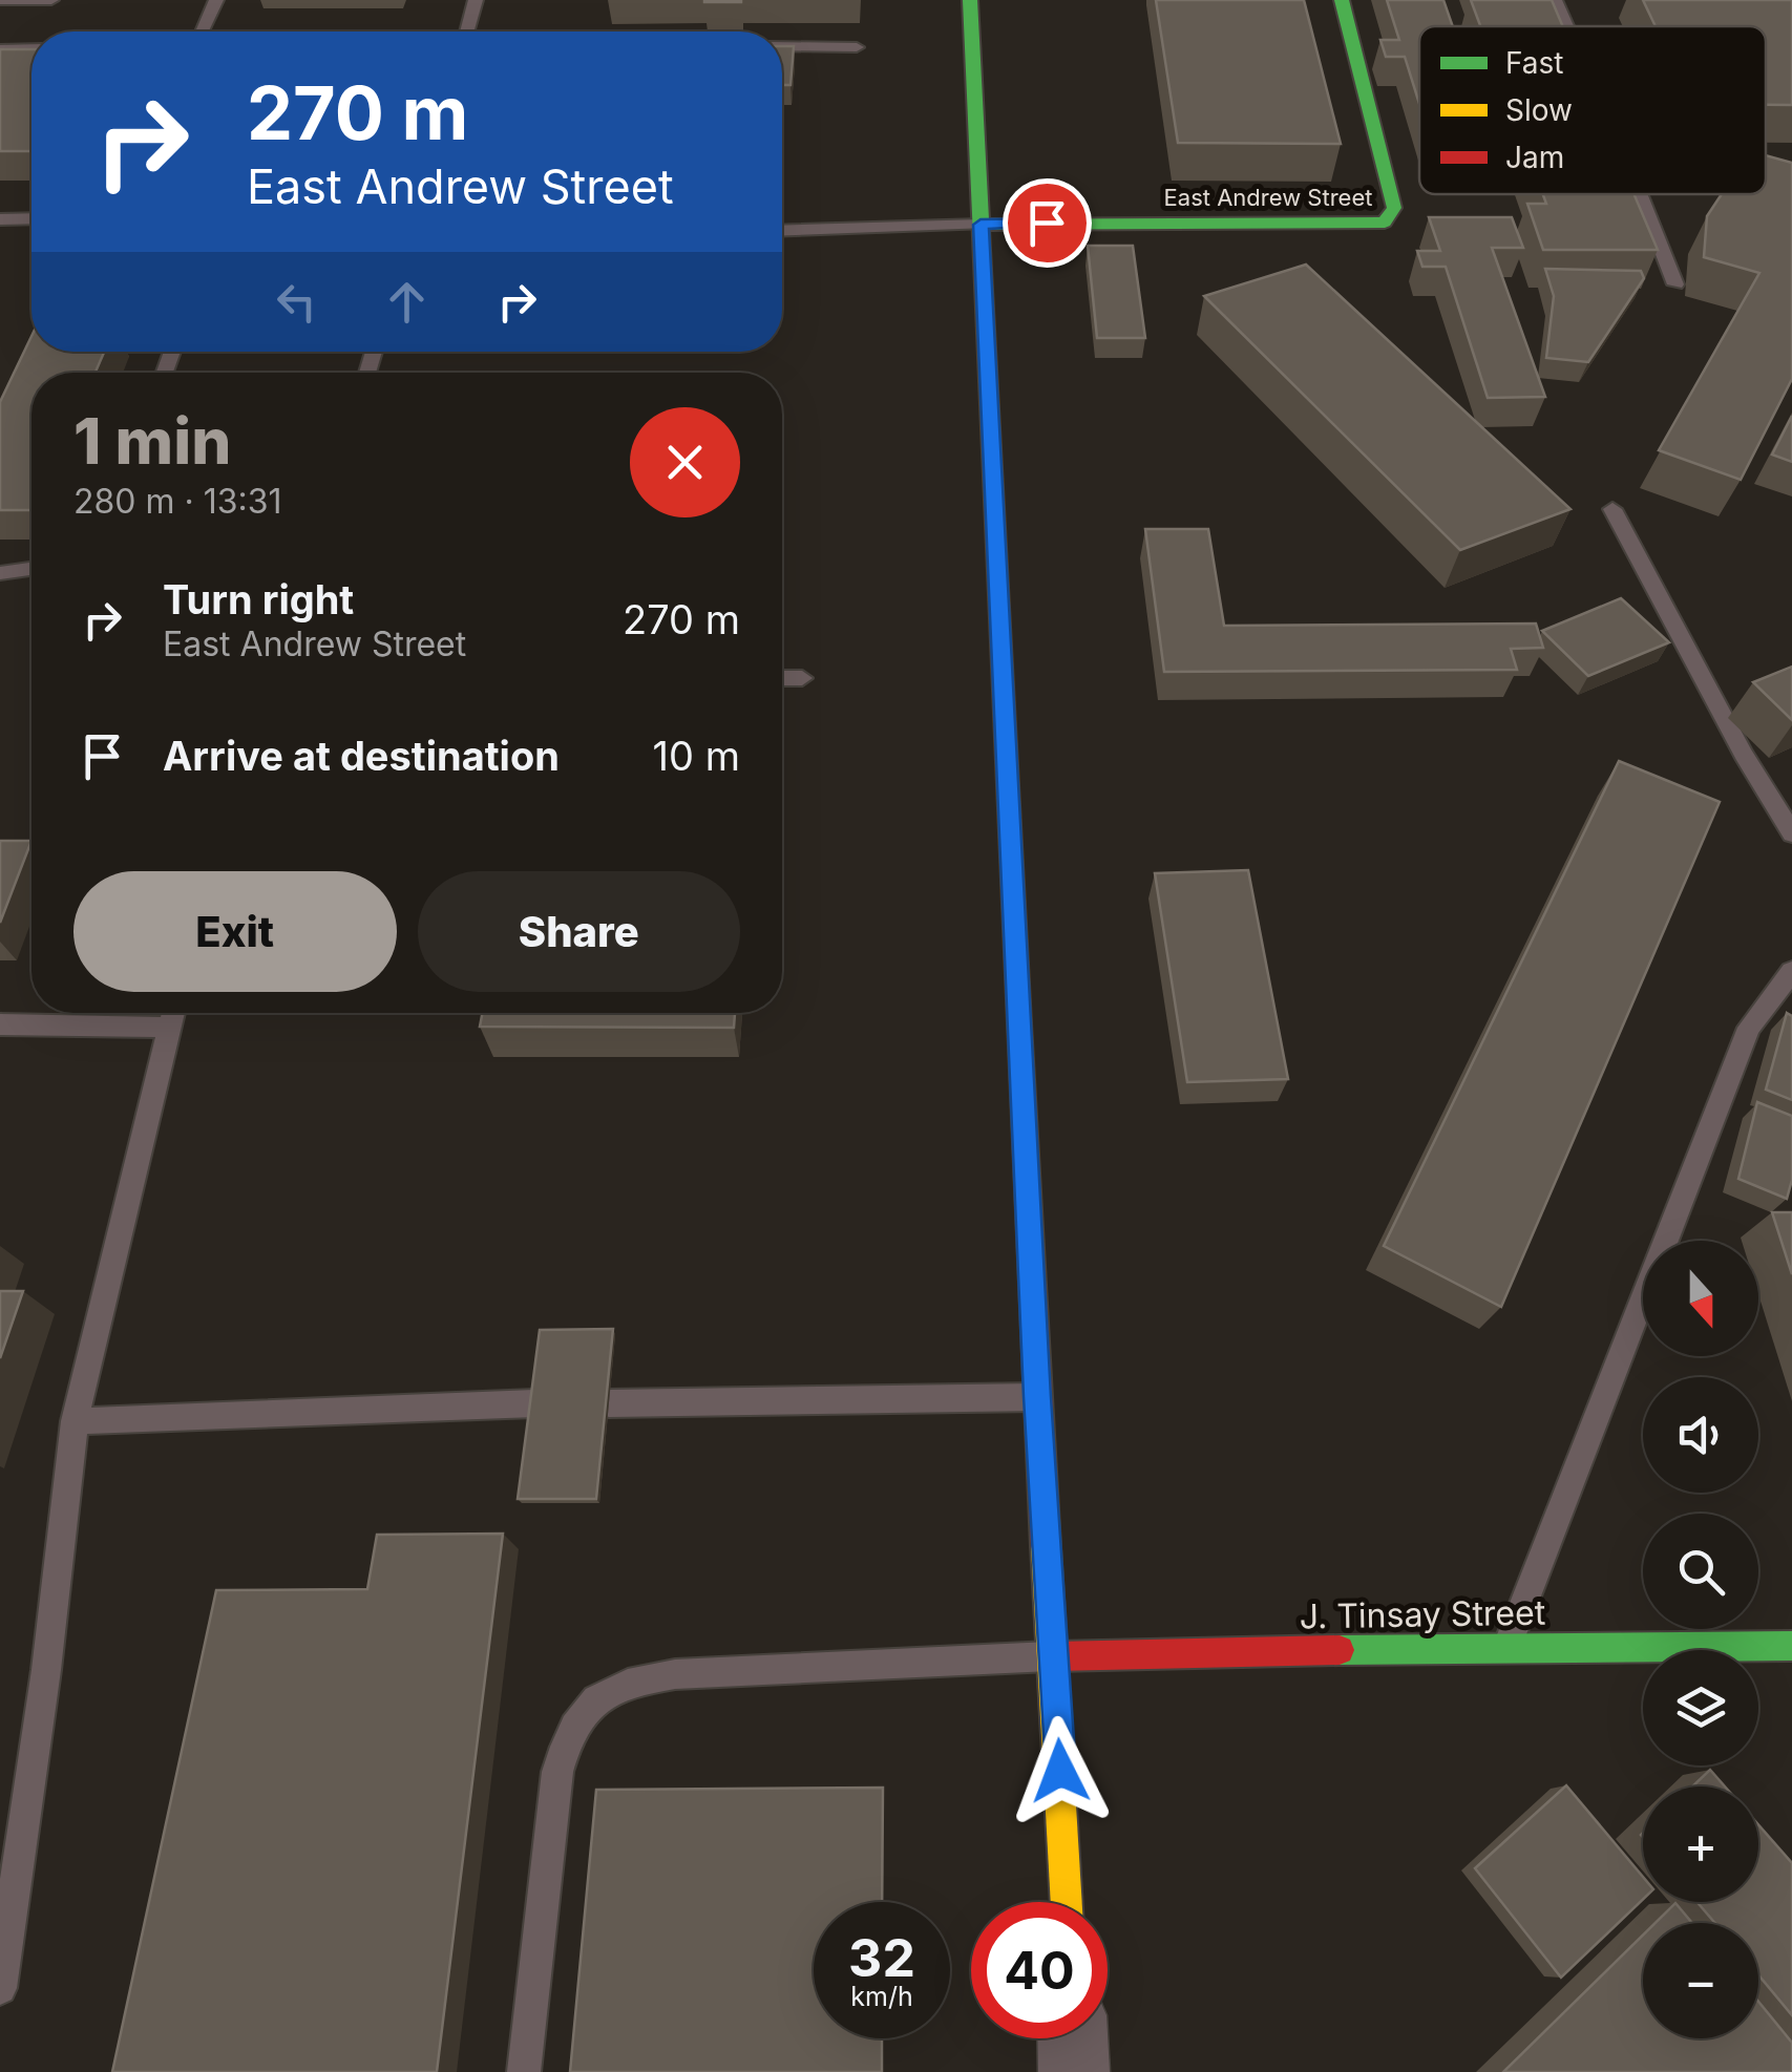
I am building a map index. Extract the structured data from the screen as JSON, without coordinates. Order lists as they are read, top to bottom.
{
  "streets": {
    "street": ["East Andrew Street", "J. Tinsay Street"]
  },
  "legend": ["Fast", "Slow", "Jam"],
  "north": "bottom",
  "page": {
    "turn": ["270 m", "East Andrew Street"],
    "heading": ["1 min", "280 m · 13:31"],
    "list": [
      {
        "name": "Turn right",
        "note": "East Andrew Street",
        "value": "270 m"
      },
      {
        "name": "Arrive at destination",
        "value": "10 m"
      }
    ],
    "buttons": ["Exit", "Share"],
    "map_buttons": ["+", "−"],
    "speed": "32 km/h",
    "limit": "40"
  }
}
